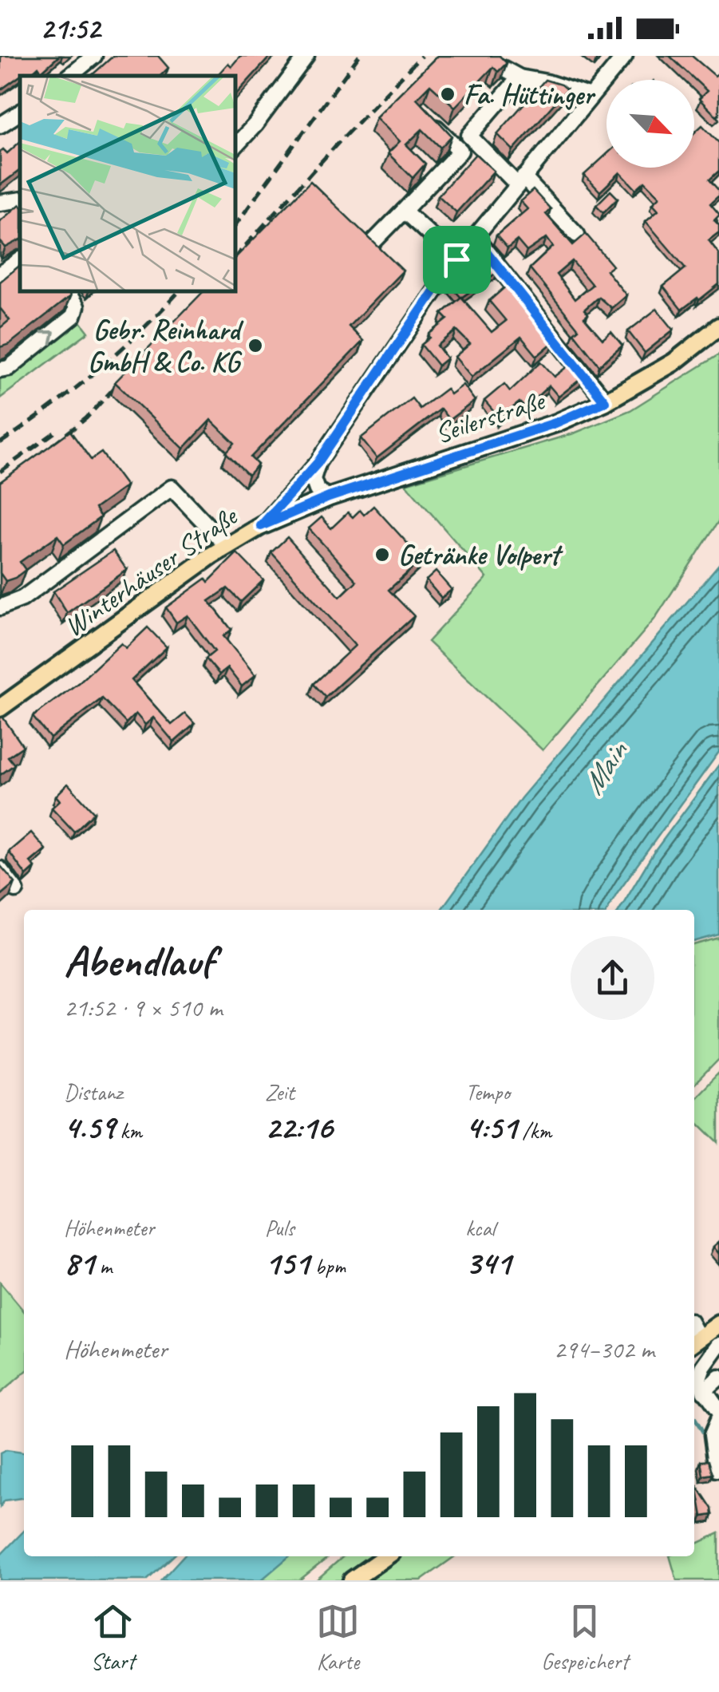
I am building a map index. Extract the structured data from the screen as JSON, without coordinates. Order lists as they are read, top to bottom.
{
  "streets": {
    "main road": ["Seilerstraße", "Winterhäuser Straße"]
  },
  "crossings": [
    ["Seilerstraße", "Winterhäuser Straße"]
  ],
  "water": ["Main"],
  "places": ["Fa. Hüttinger", "Gebr. Reinhard GmbH & Co. KG", "Getränke Volpert"],
  "north": "bottom right",
  "page": {
    "status": "21:52",
    "heading": ["Abendlauf", "21:52 · 9 × 510 m"],
    "stats": [
      ["Distanz", "4.59 km"],
      ["Zeit", "22:16"],
      ["Tempo", "4:51 /km"],
      ["Höhenmeter", "81 m"],
      ["Puls", "151 bpm"],
      ["kcal", "341"]
    ],
    "chart": ["Höhenmeter", "294–302 m"],
    "tabs": ["Start", "Karte", "Gespeichert"]
  }
}
